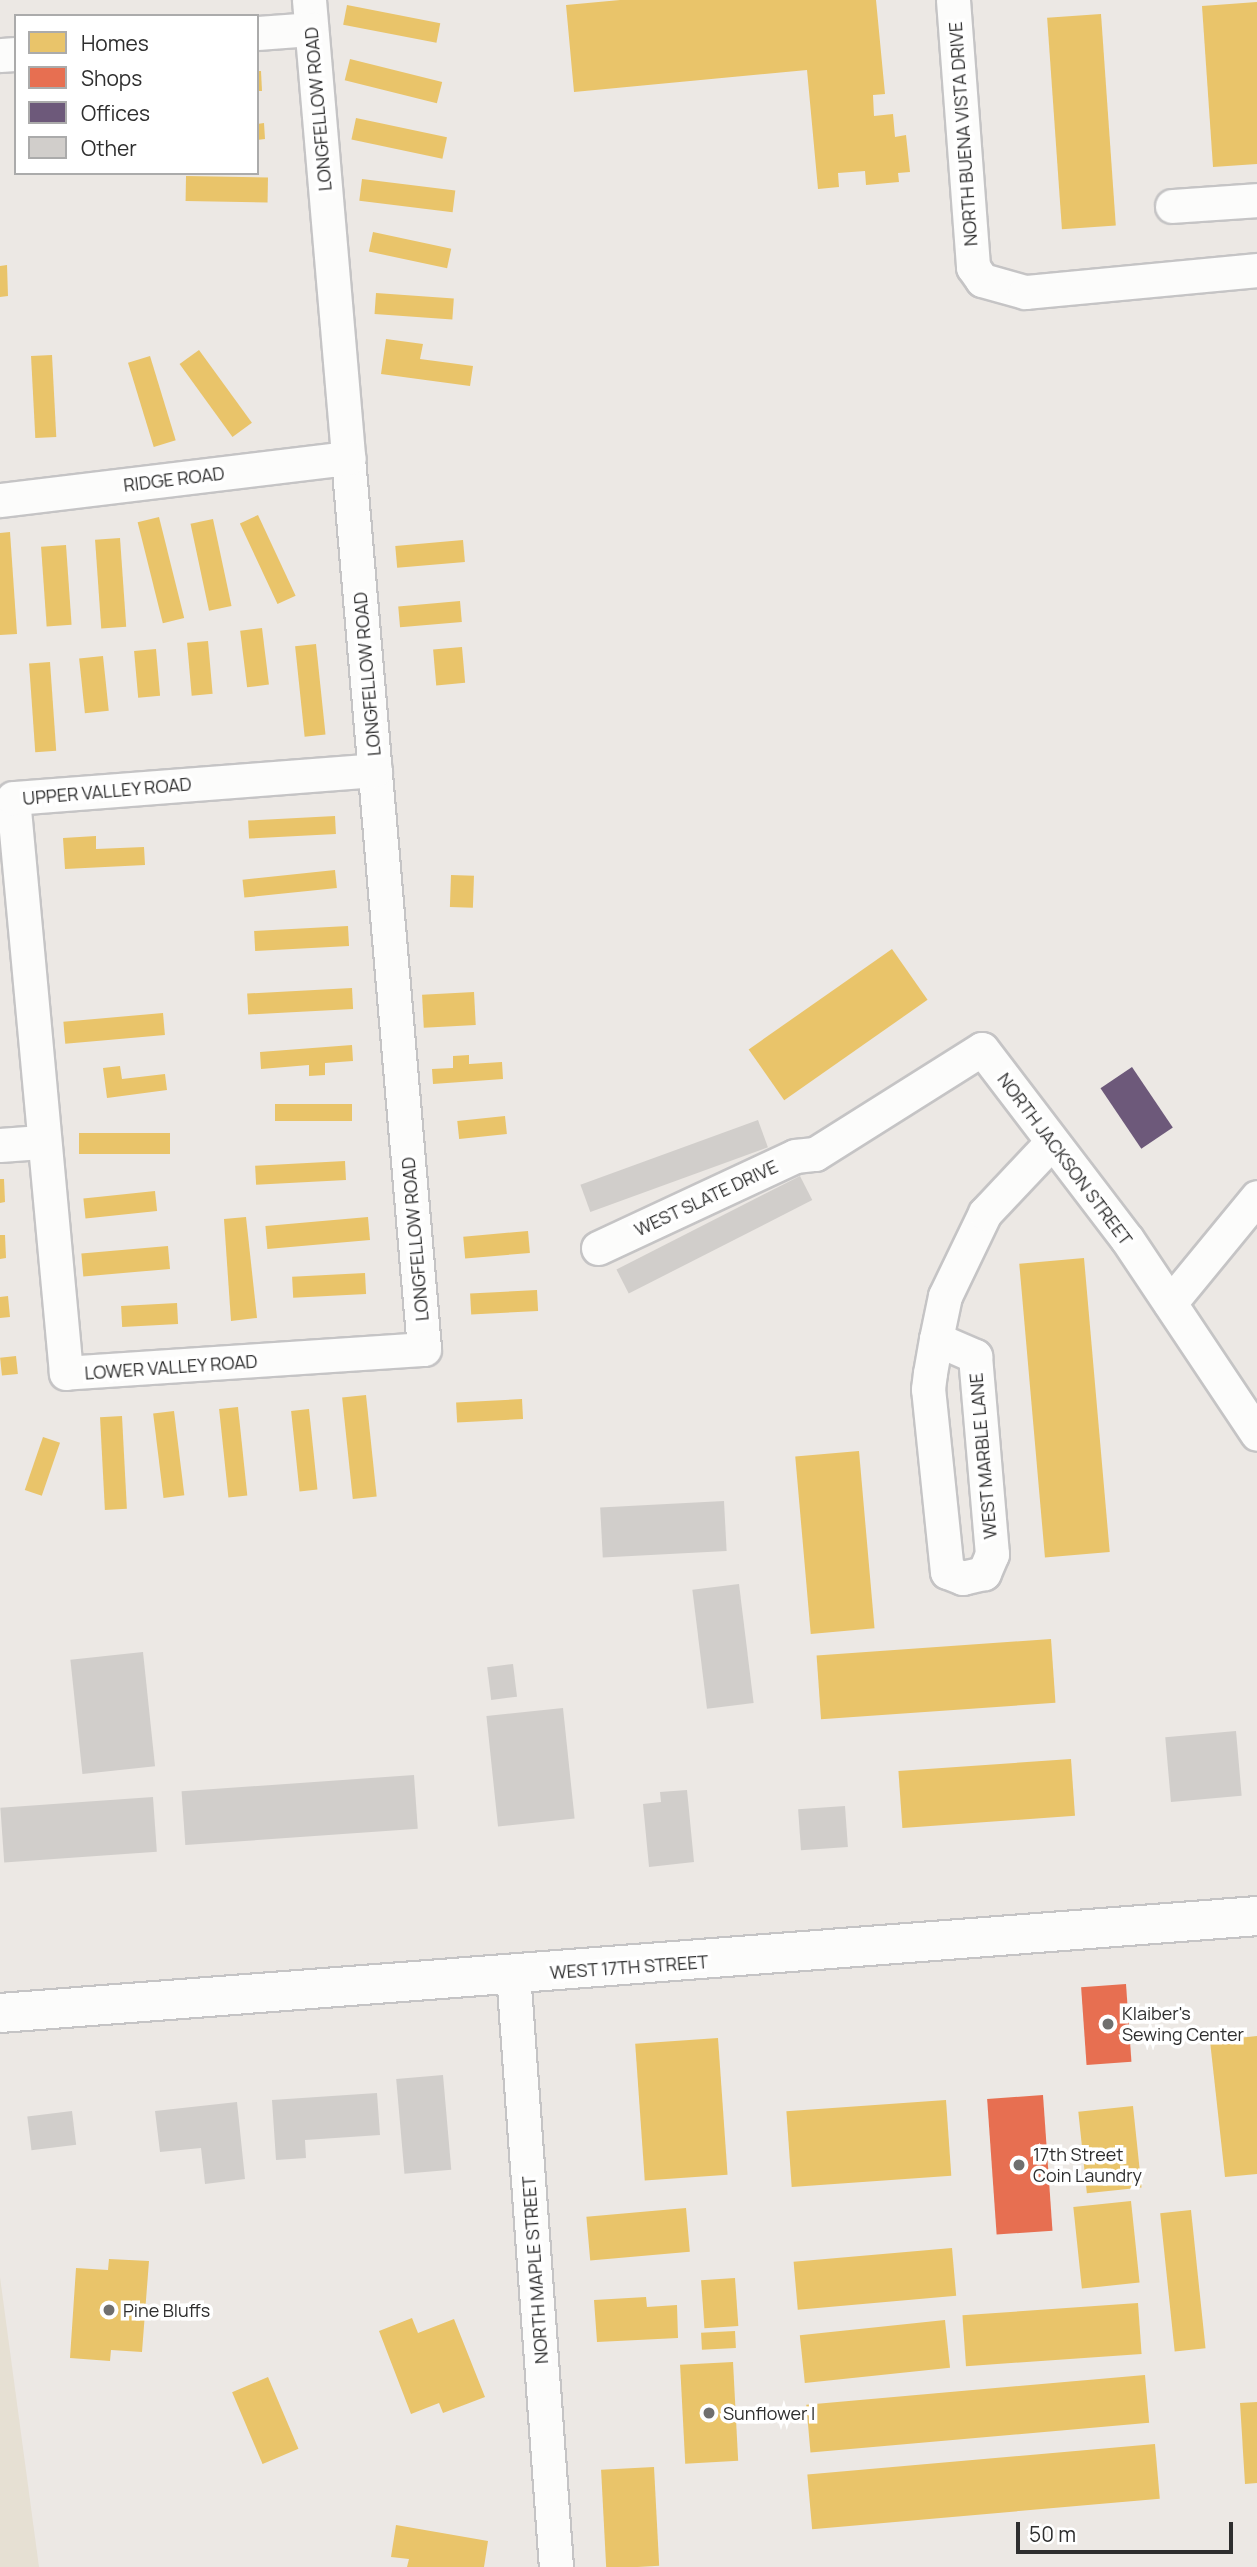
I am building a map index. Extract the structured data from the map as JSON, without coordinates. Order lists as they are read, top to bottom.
{
  "streets": {
    "main road": ["WEST 17TH STREET"],
    "street": [
      "LONGFELLOW ROAD",
      "NORTH BUENA VISTA DRIVE",
      "RIDGE ROAD",
      "UPPER VALLEY ROAD",
      "NORTH JACKSON STREET",
      "WEST SLATE DRIVE",
      "LOWER VALLEY ROAD",
      "WEST MARBLE LANE",
      "NORTH MAPLE STREET"
    ]
  },
  "crossings": [
    ["LONGFELLOW ROAD", "RIDGE ROAD"],
    ["LONGFELLOW ROAD", "UPPER VALLEY ROAD"],
    ["LONGFELLOW ROAD", "LOWER VALLEY ROAD"],
    ["UPPER VALLEY ROAD", "LOWER VALLEY ROAD"],
    ["NORTH JACKSON STREET", "WEST SLATE DRIVE"],
    ["NORTH JACKSON STREET", "WEST MARBLE LANE"],
    ["WEST 17TH STREET", "NORTH MAPLE STREET"]
  ],
  "places": [
    "Klaiber's Sewing Center",
    "17th Street Coin Laundry",
    "Pine Bluffs",
    "Sunflower I"
  ],
  "legend": [
    "Homes",
    "Shops",
    "Offices",
    "Other"
  ],
  "scale_bar": "50 m"
}
